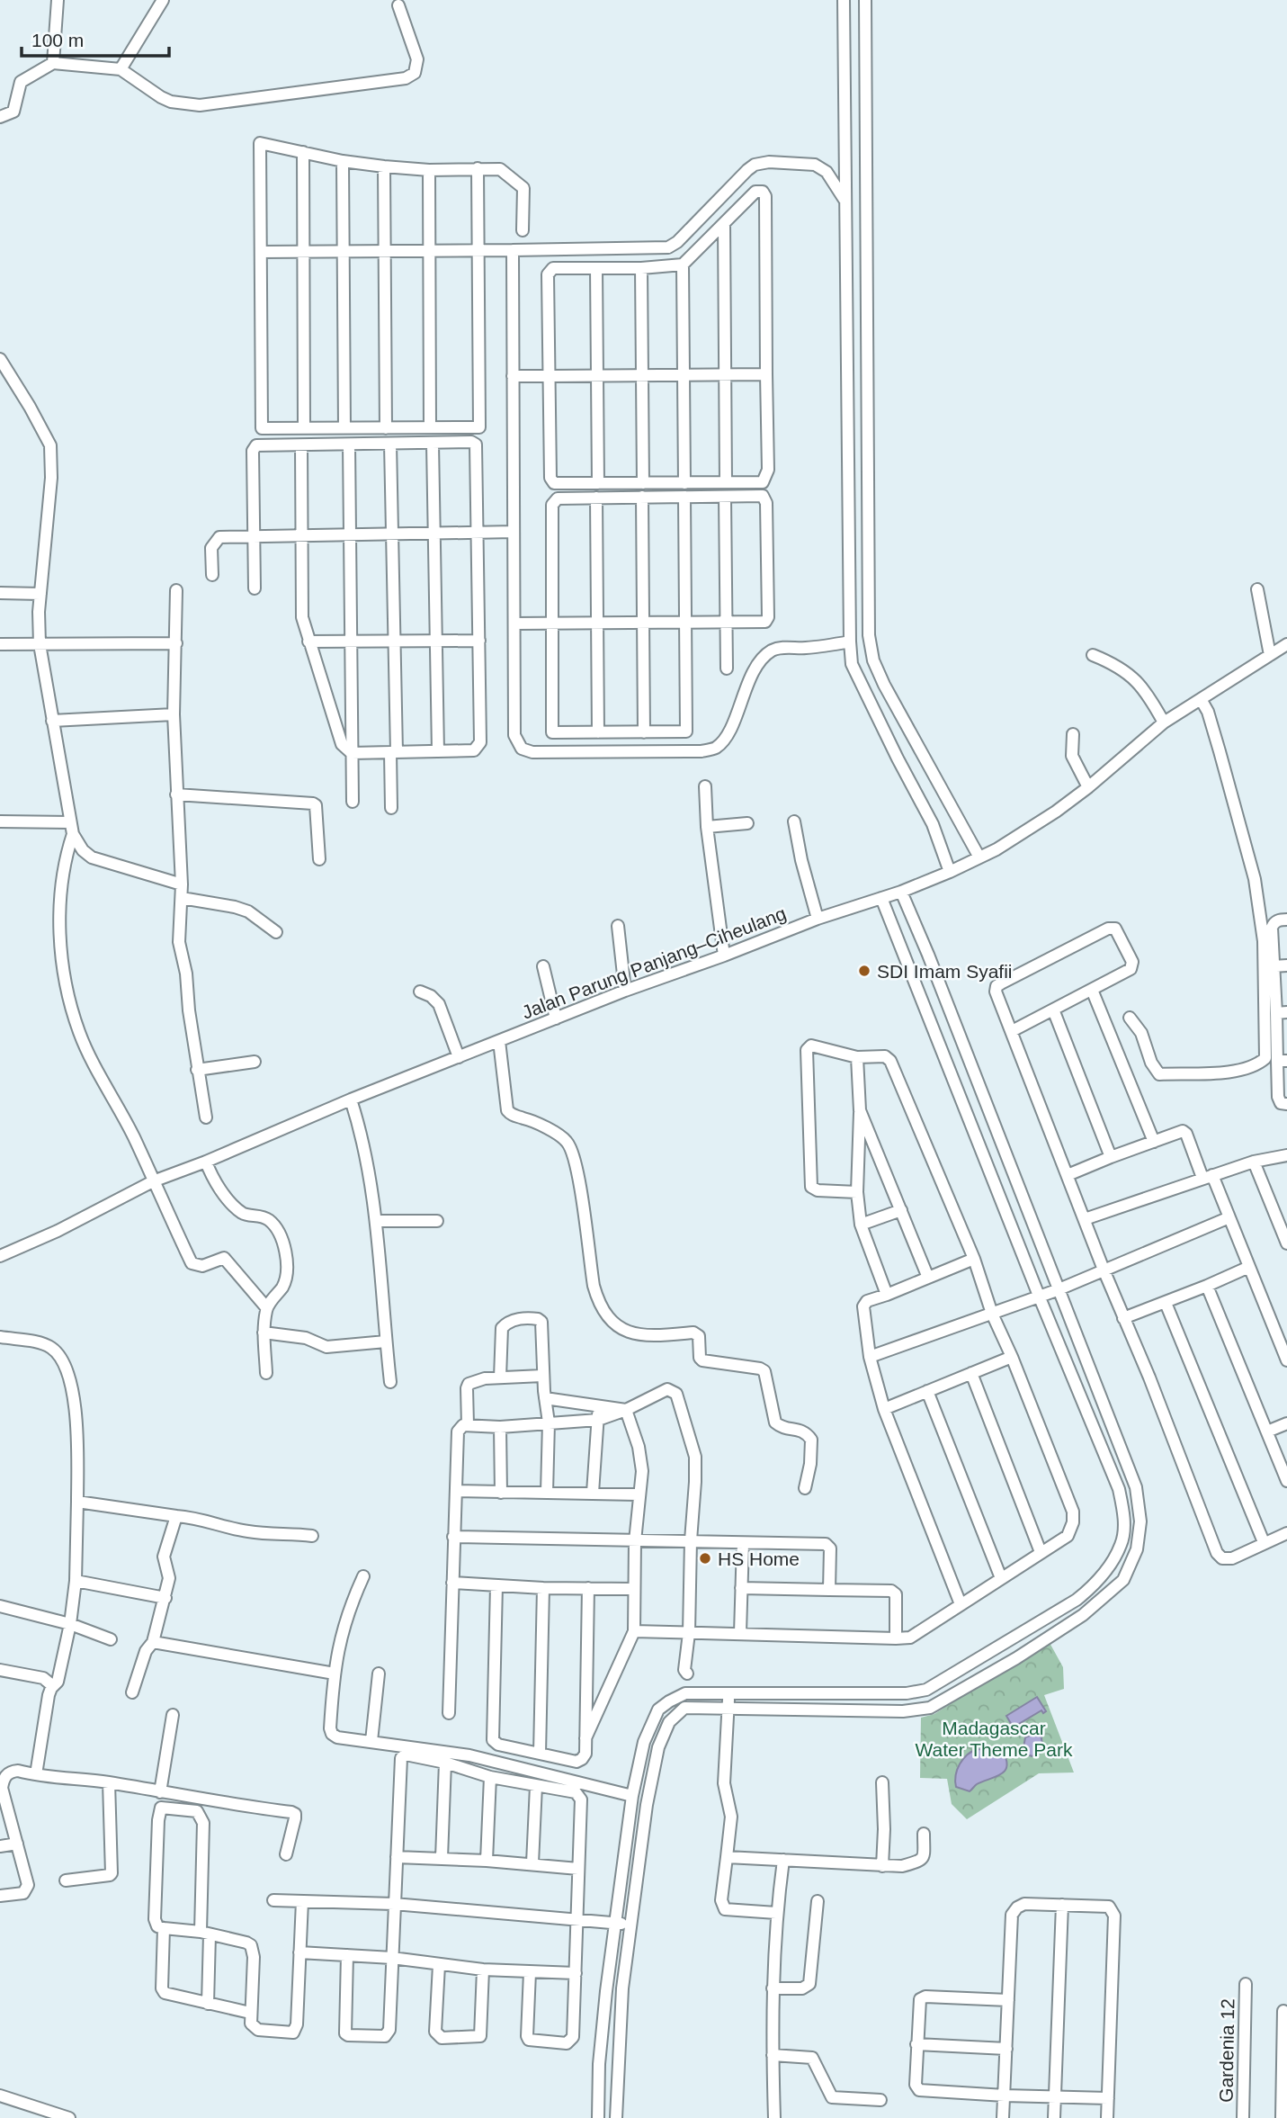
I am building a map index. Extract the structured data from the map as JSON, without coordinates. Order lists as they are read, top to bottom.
{
  "streets": {
    "street": ["Jalan Parung Panjang–Ciheulang", "Gardenia 12"]
  },
  "parks": ["Madagascar Water Theme Park"],
  "places": ["SDI Imam Syafii", "HS Home"],
  "scale_bar": "100 m"
}
